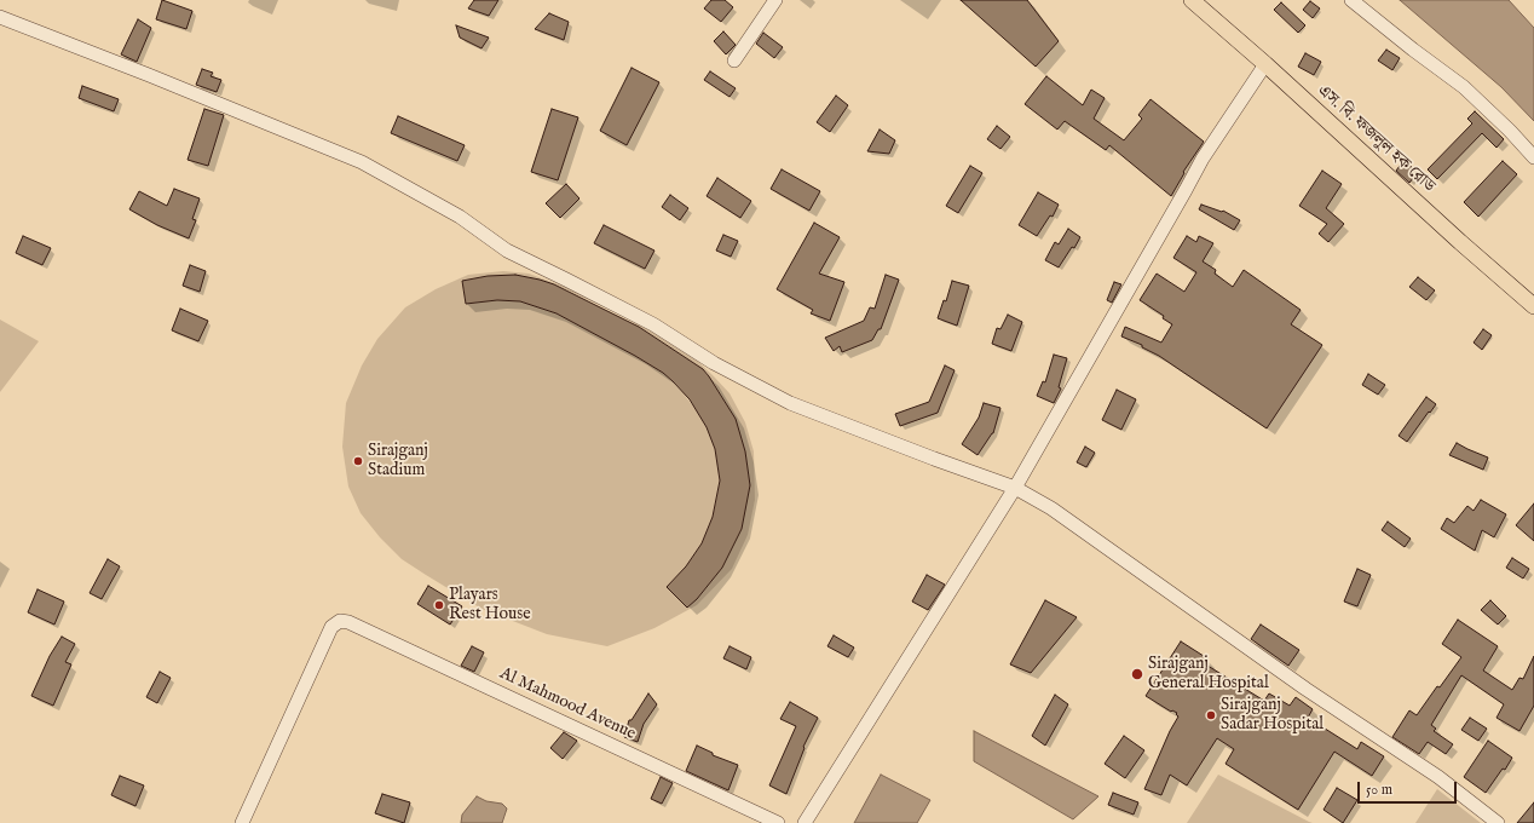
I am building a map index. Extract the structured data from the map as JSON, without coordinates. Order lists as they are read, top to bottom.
{
  "streets": {
    "main road": ["এস. বি. ফজলুল হক রোড"],
    "street": ["Al Mahmood Avenue"]
  },
  "places": [
    "Sirajganj Stadium",
    "Playars Rest House",
    "Sirajganj General Hospital",
    "Sirajganj Sadar Hospital"
  ],
  "scale_bar": "50 m"
}
